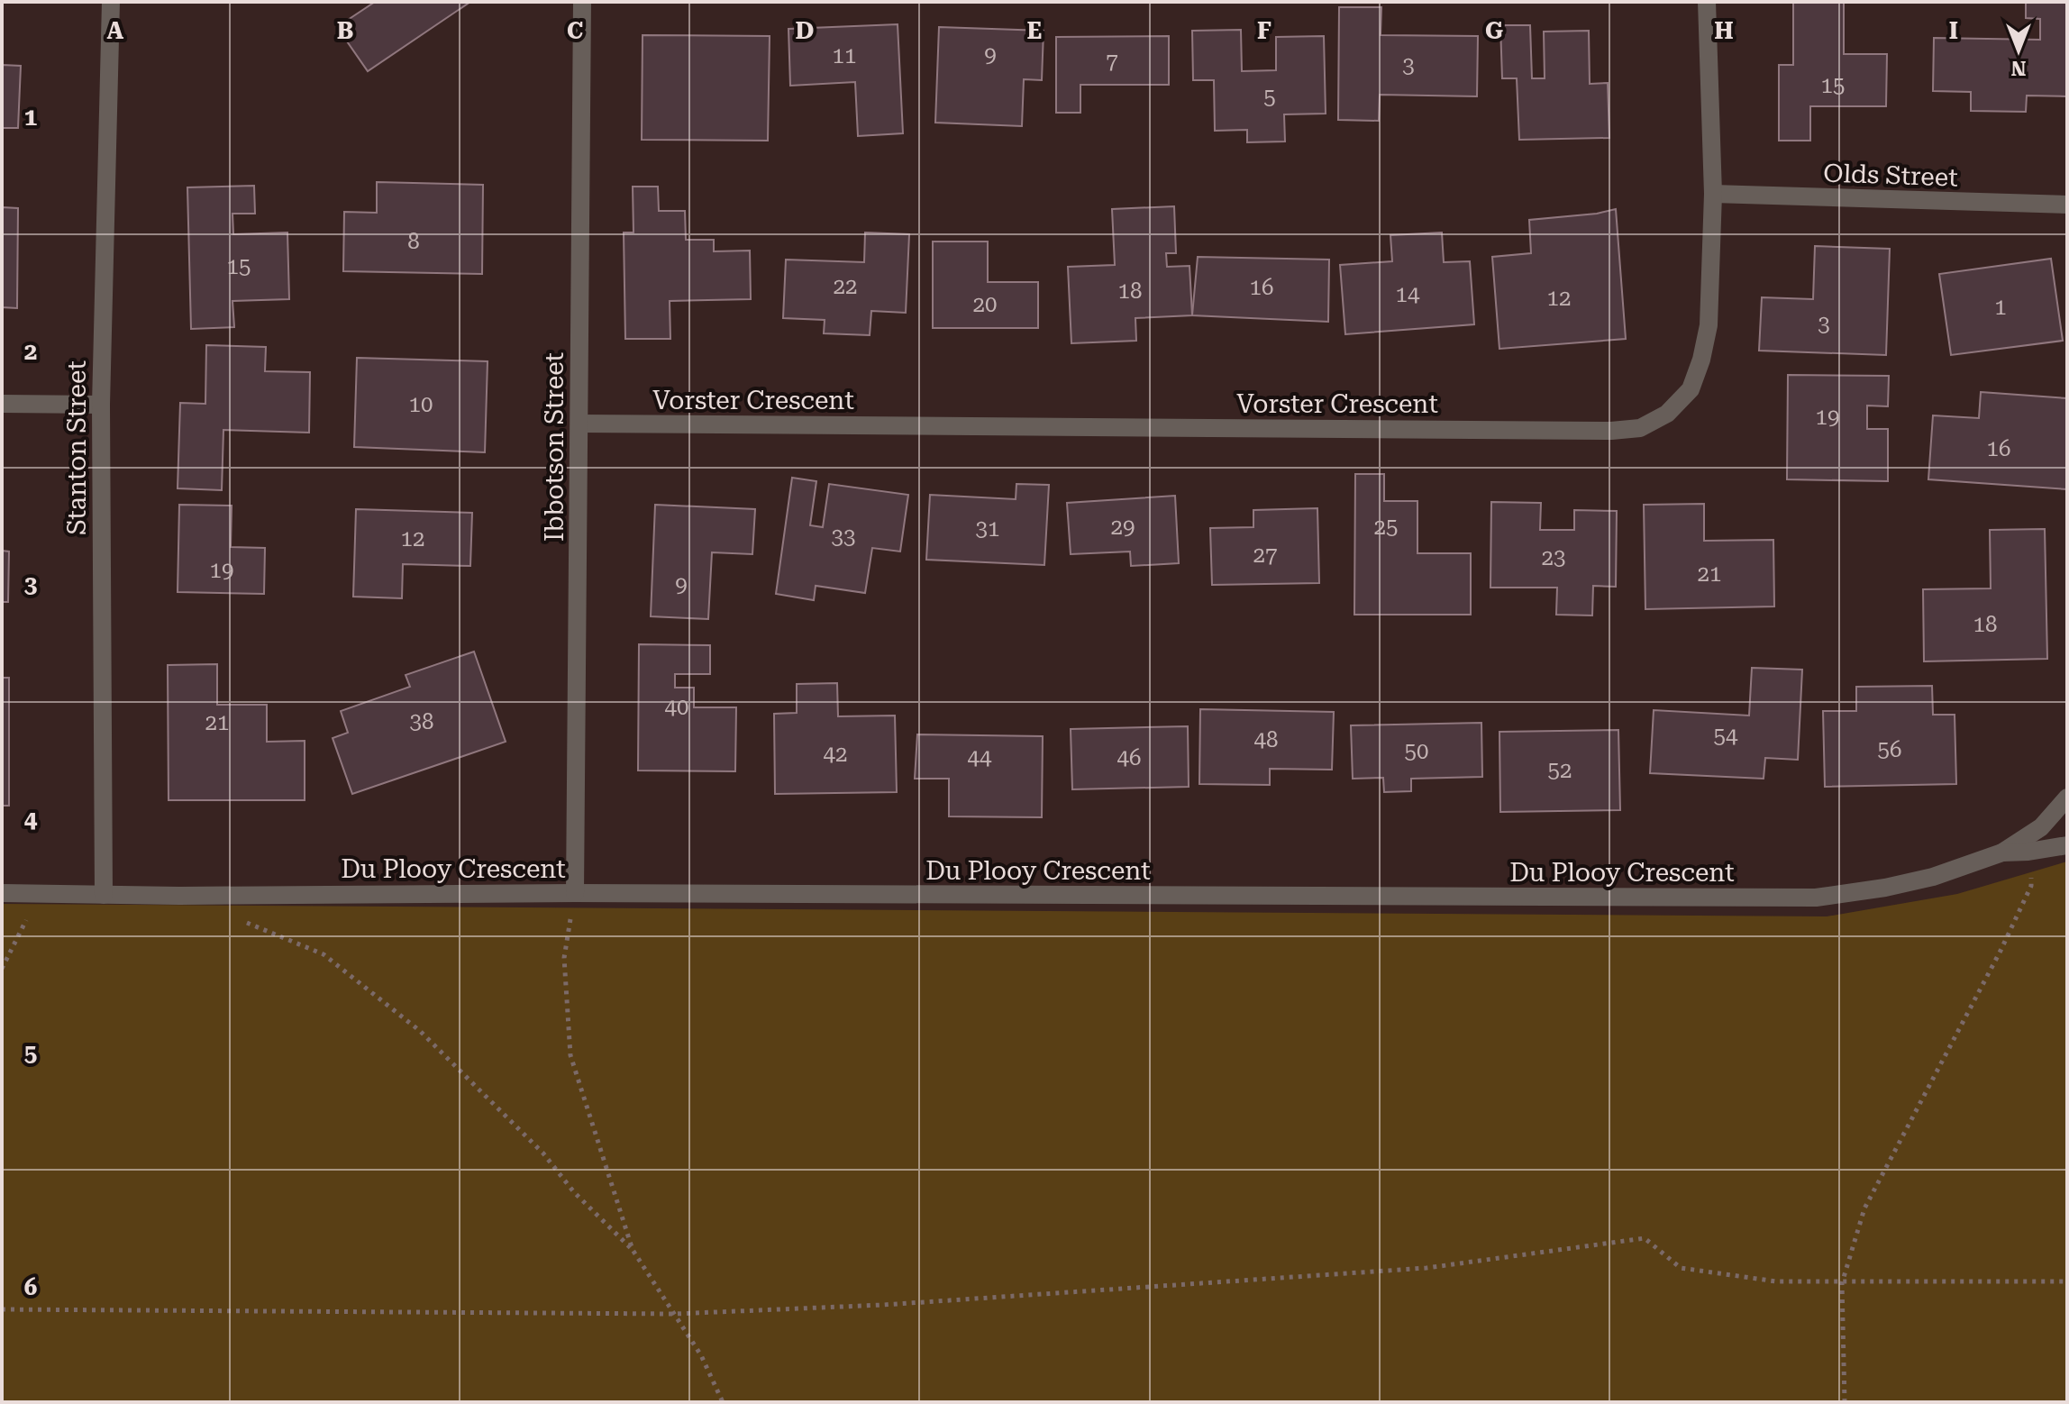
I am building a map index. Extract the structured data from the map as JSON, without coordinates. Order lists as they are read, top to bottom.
{
  "streets": {
    "street": [
      "Olds Street",
      "Vorster Crescent",
      "Ibbotson Street",
      "Stanton Street",
      "Du Plooy Crescent"
    ]
  },
  "crossings": [
    ["Olds Street", "Vorster Crescent"],
    ["Vorster Crescent", "Ibbotson Street"],
    ["Ibbotson Street", "Du Plooy Crescent"],
    ["Stanton Street", "Du Plooy Crescent"]
  ],
  "house_numbers": [
    "9",
    "11",
    "7",
    "3",
    "15",
    "5",
    "8",
    "15",
    "22",
    "16",
    "18",
    "14",
    "12",
    "20",
    "1",
    "3",
    "10",
    "19",
    "16",
    "29",
    "25",
    "31",
    "33",
    "12",
    "27",
    "23",
    "19",
    "21",
    "9",
    "18",
    "40",
    "38",
    "21",
    "54",
    "48",
    "56",
    "50",
    "42",
    "44",
    "46",
    "52"
  ],
  "north": "bottom",
  "grid": {
    "columns": [
      "A",
      "B",
      "C",
      "D",
      "E",
      "F",
      "G",
      "H",
      "I"
    ],
    "rows": [
      "1",
      "2",
      "3",
      "4",
      "5",
      "6"
    ]
  }
}
